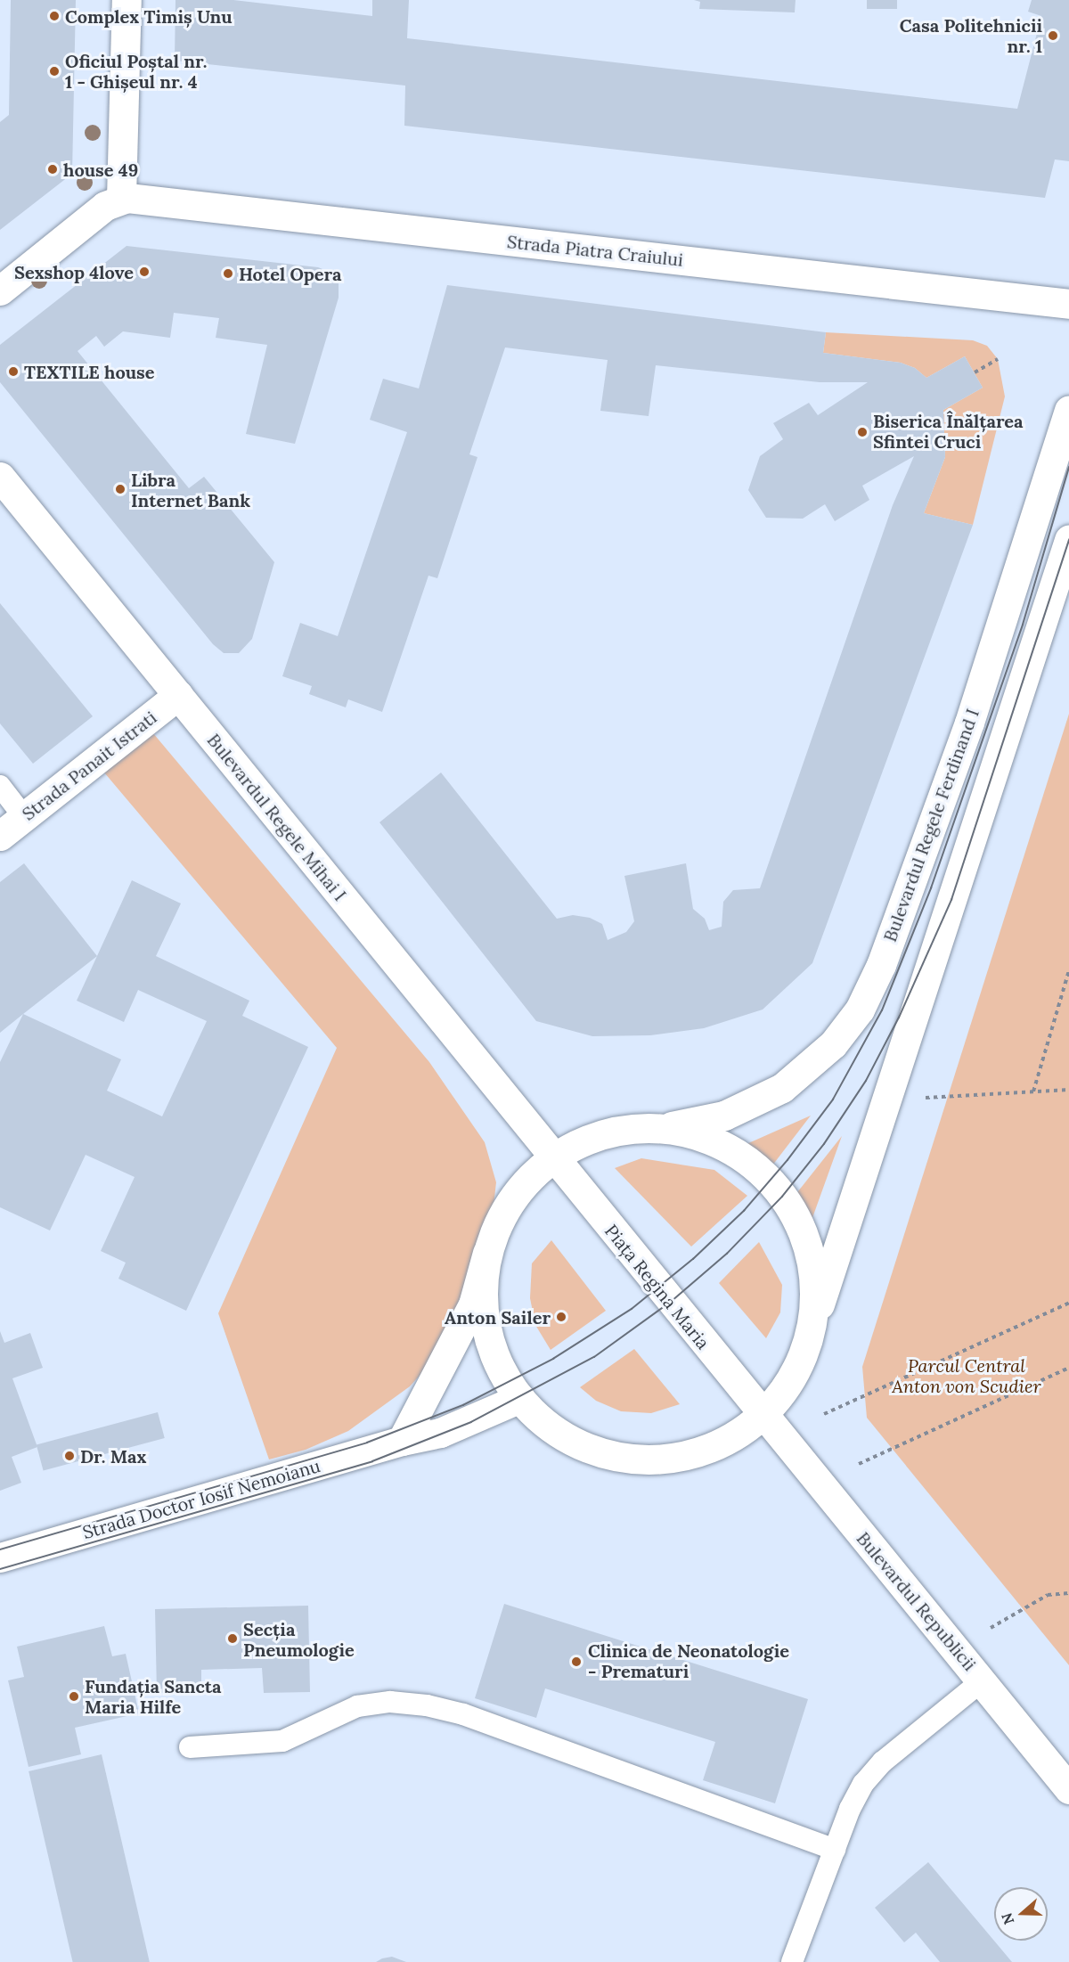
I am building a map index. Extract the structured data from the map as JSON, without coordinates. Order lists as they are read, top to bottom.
{
  "streets": {
    "main road": [
      "Strada Piatra Craiului",
      "Strada Panait Istrati",
      "Bulevardul Regele Mihai I",
      "Bulevardul Regele Ferdinand I",
      "Piața Regina Maria",
      "Strada Doctor Iosif Nemoianu",
      "Bulevardul Republicii"
    ]
  },
  "crossings": [
    ["Strada Panait Istrati", "Bulevardul Regele Mihai I"],
    ["Bulevardul Regele Mihai I", "Piața Regina Maria"],
    ["Piața Regina Maria", "Bulevardul Republicii"]
  ],
  "parks": ["Parcul Central Anton von Scudier"],
  "places": [
    "Complex Timiș Unu",
    "Casa Politehnicii nr. 1",
    "Oficiul Poștal nr. 1 - Ghișeul nr. 4",
    "house 49",
    "Sexshop 4love",
    "Hotel Opera",
    "TEXTILE house",
    "Biserica Înălțarea Sfintei Cruci",
    "Libra Internet Bank",
    "Anton Sailer",
    "Dr. Max",
    "Secția Pneumologie",
    "Clinica de Neonatologie - Prematuri",
    "Fundația Sancta Maria Hilfe"
  ],
  "north": "left"
}
